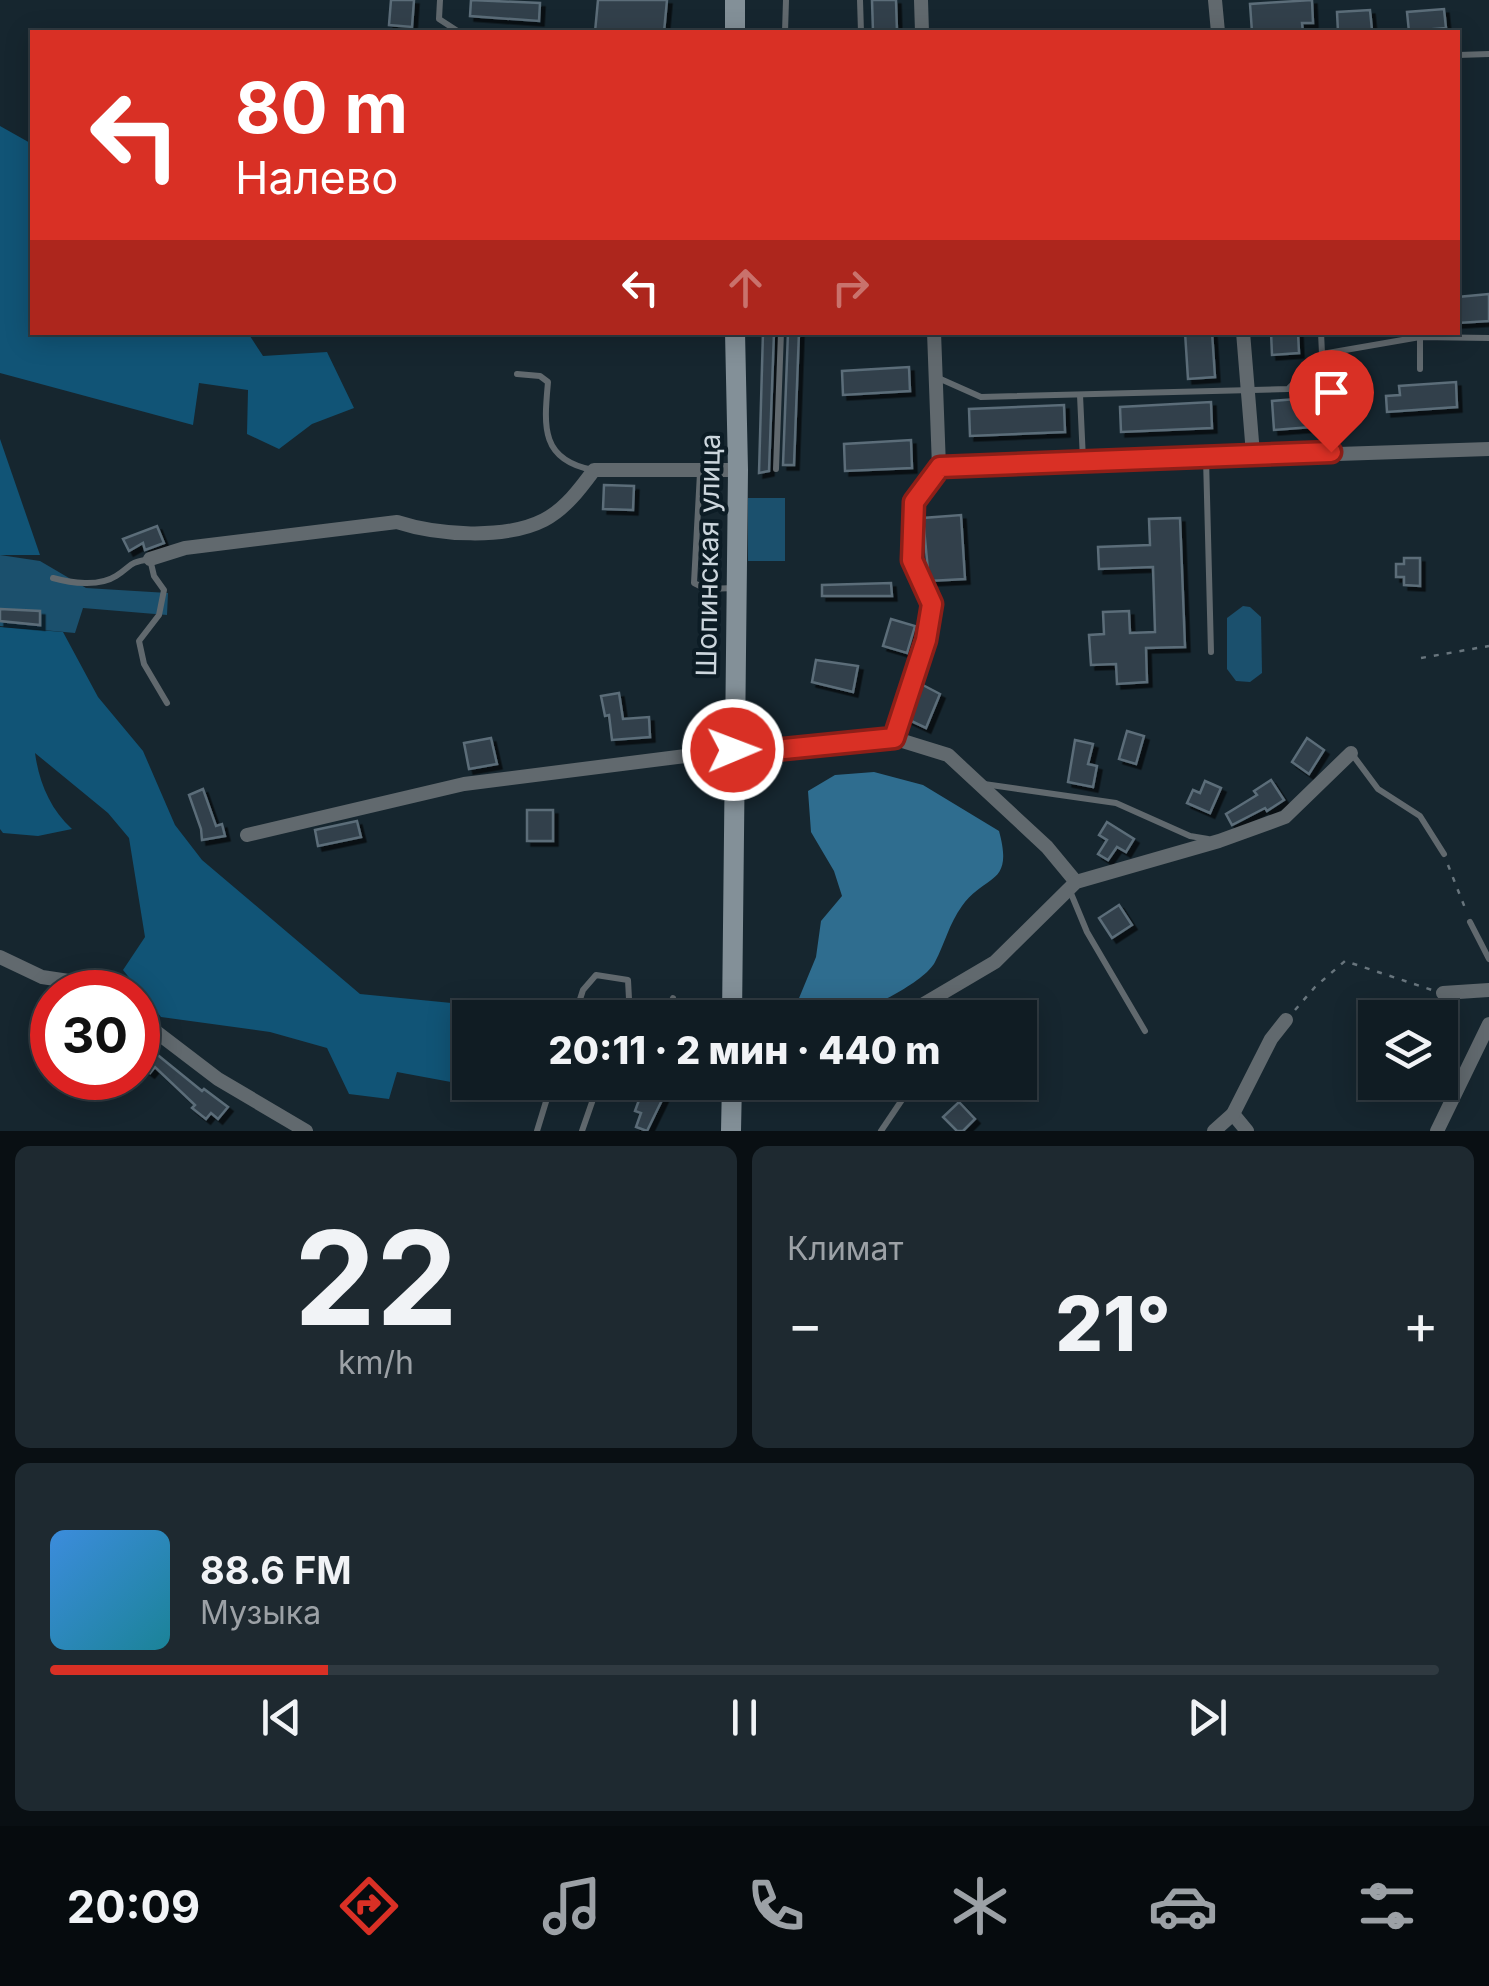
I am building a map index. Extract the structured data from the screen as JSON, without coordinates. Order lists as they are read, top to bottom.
{
  "streets": {
    "street": ["Шопинская улица"]
  },
  "page": {
    "turn": ["80 m", "Налево"],
    "limit": "30",
    "trip": "20:11 · 2 мин · 440 m",
    "tile": [
      ["22", "km/h"],
      "Климат"
    ],
    "heat": ["−", "21°", "+"],
    "song": ["88.6 FM", "Музыка"],
    "tabs": "20:09"
  }
}
